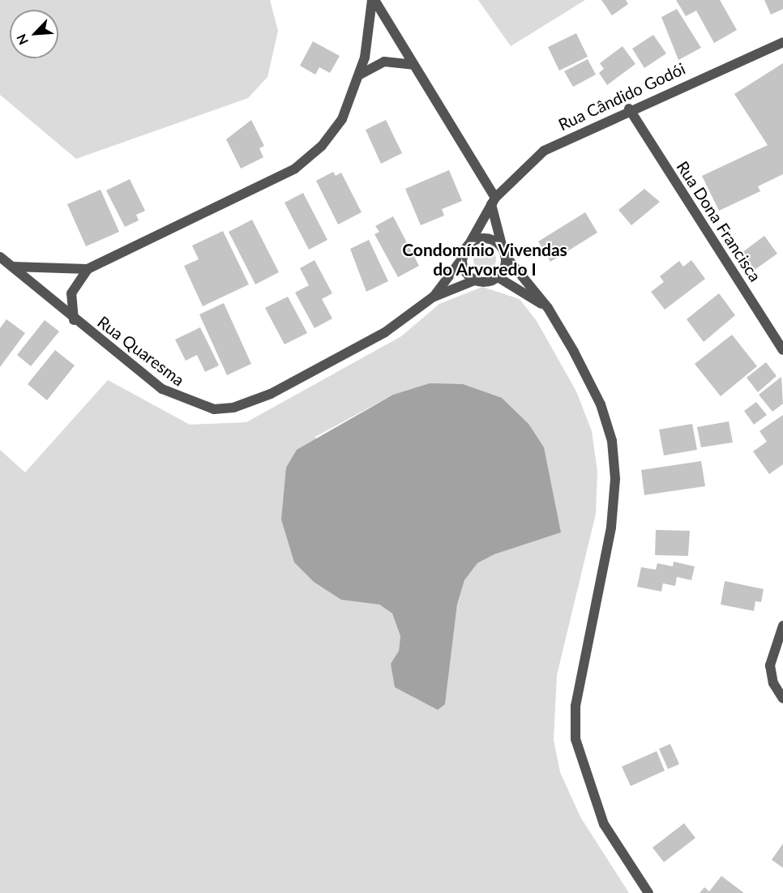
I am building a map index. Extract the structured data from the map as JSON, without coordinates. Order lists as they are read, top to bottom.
{
  "streets": {
    "street": ["Rua Cândido Godói", "Rua Dona Francisca", "Rua Quaresma"]
  },
  "crossings": [
    ["Rua Cândido Godói", "Rua Dona Francisca"],
    ["Rua Cândido Godói", "Rua Quaresma"]
  ],
  "districts": ["Condomínio Vivendas do Arvoredo I"],
  "north": "bottom left"
}
